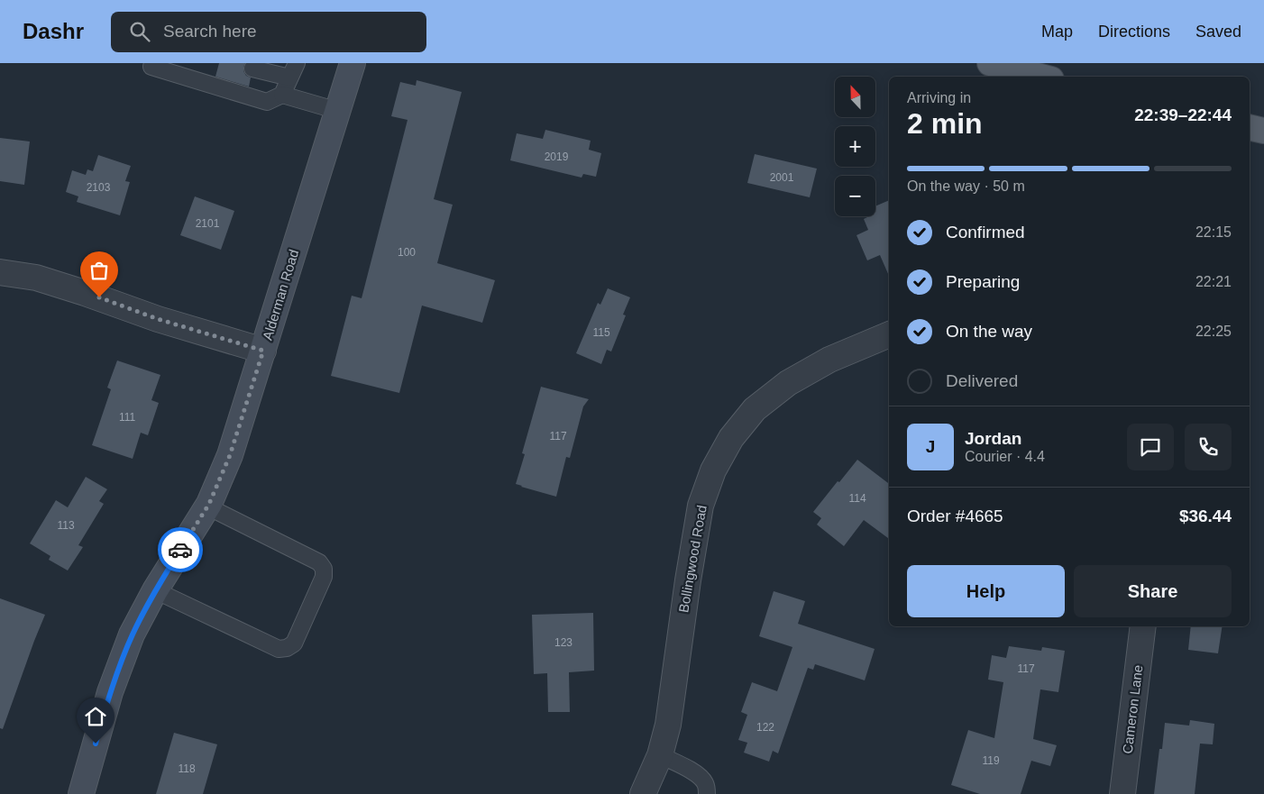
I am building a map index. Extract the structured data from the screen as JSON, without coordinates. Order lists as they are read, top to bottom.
{
  "streets": {
    "main road": ["Alderman Road"],
    "street": ["Bollingwood Road", "Cameron Lane"]
  },
  "house_numbers": [
    "2019",
    "2001",
    "2103",
    "2101",
    "100",
    "115",
    "111",
    "117",
    "114",
    "113",
    "123",
    "117",
    "122",
    "119",
    "118"
  ],
  "north": "top",
  "page": {
    "header": "Dashr",
    "search": "Search here",
    "nav": ["Map", "Directions", "Saved"],
    "map_buttons": ["+", "−"],
    "heading": ["2 min", "Arriving in", "22:39–22:44"],
    "panel": [
      "Jordan",
      "Courier · 4.4",
      "Order #4665",
      "$36.44"
    ],
    "bar": "On the way · 50 m",
    "list": [
      ["Confirmed", "22:15"],
      ["Preparing", "22:21"],
      ["On the way", "22:25"],
      "Delivered"
    ],
    "round": "J",
    "buttons": ["Help", "Share"]
  }
}
